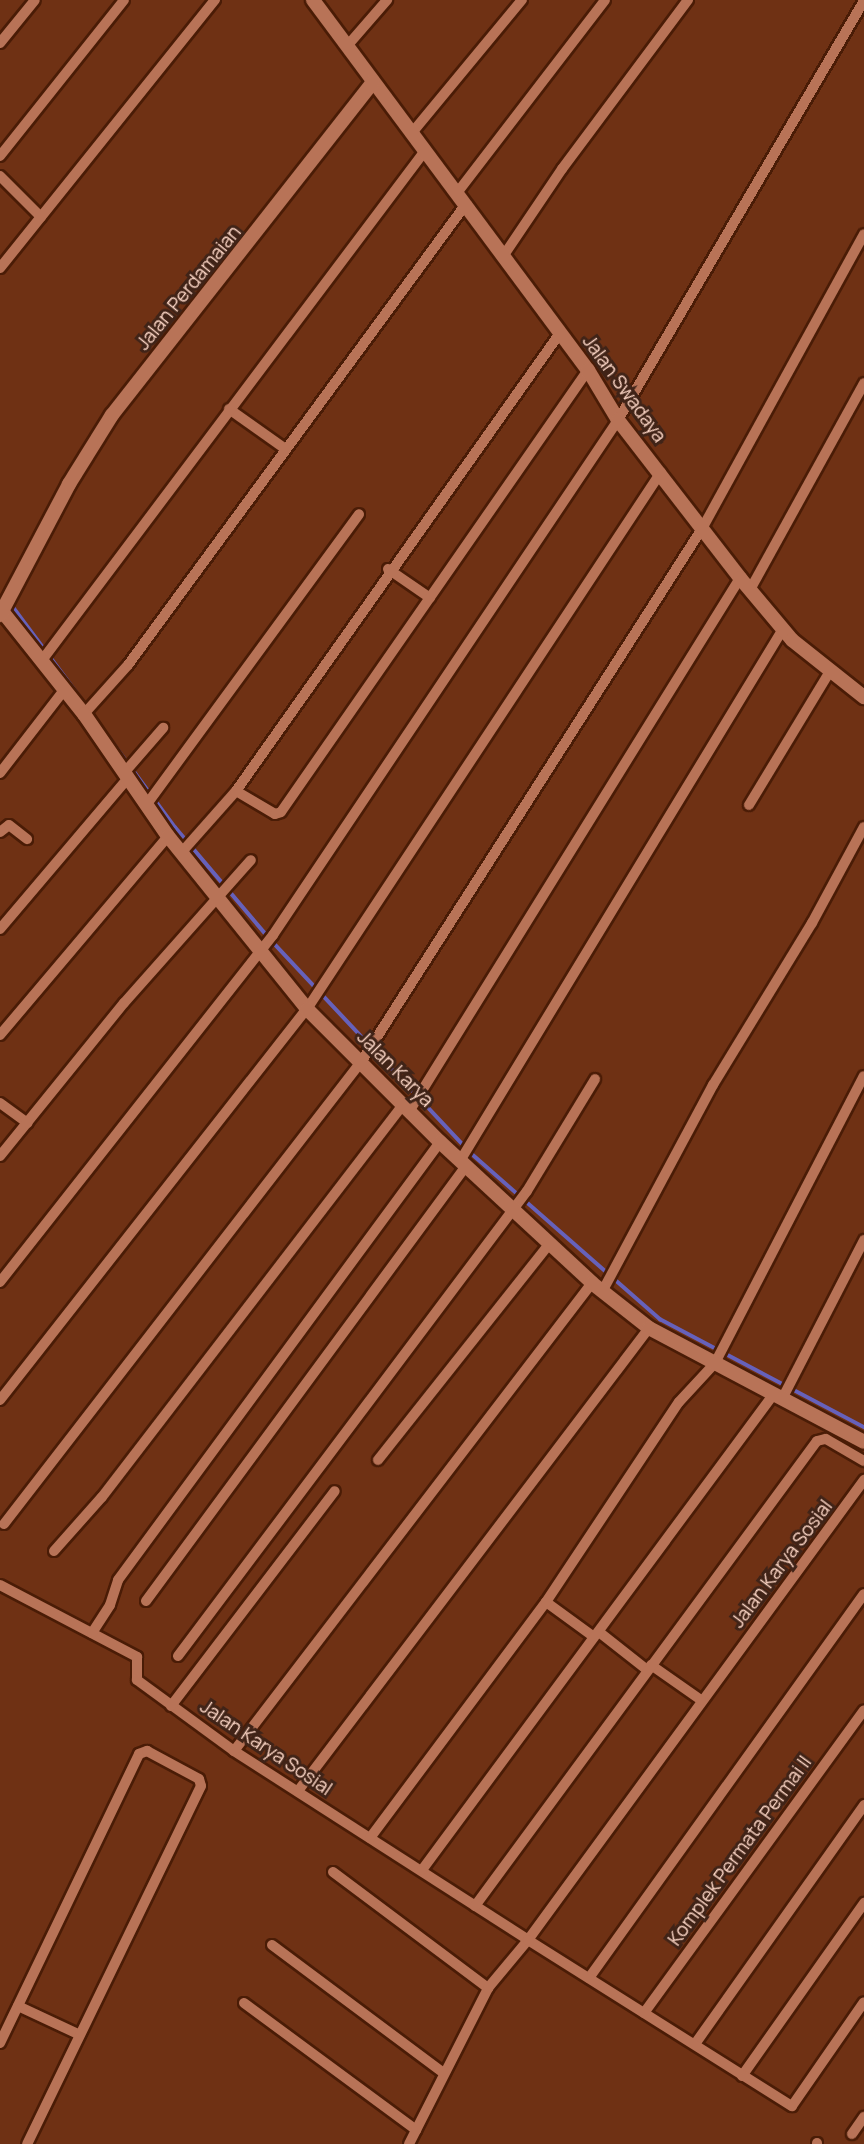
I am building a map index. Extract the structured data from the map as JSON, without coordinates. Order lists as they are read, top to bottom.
{
  "streets": {
    "street": [
      "Jalan Perdamaian",
      "Jalan Swadaya",
      "Jalan Karya",
      "Jalan Karya Sosial",
      "Komplek Permata Permai II"
    ]
  },
  "crossings": [
    ["Jalan Perdamaian", "Jalan Swadaya"],
    ["Jalan Perdamaian", "Jalan Karya"]
  ]
}
